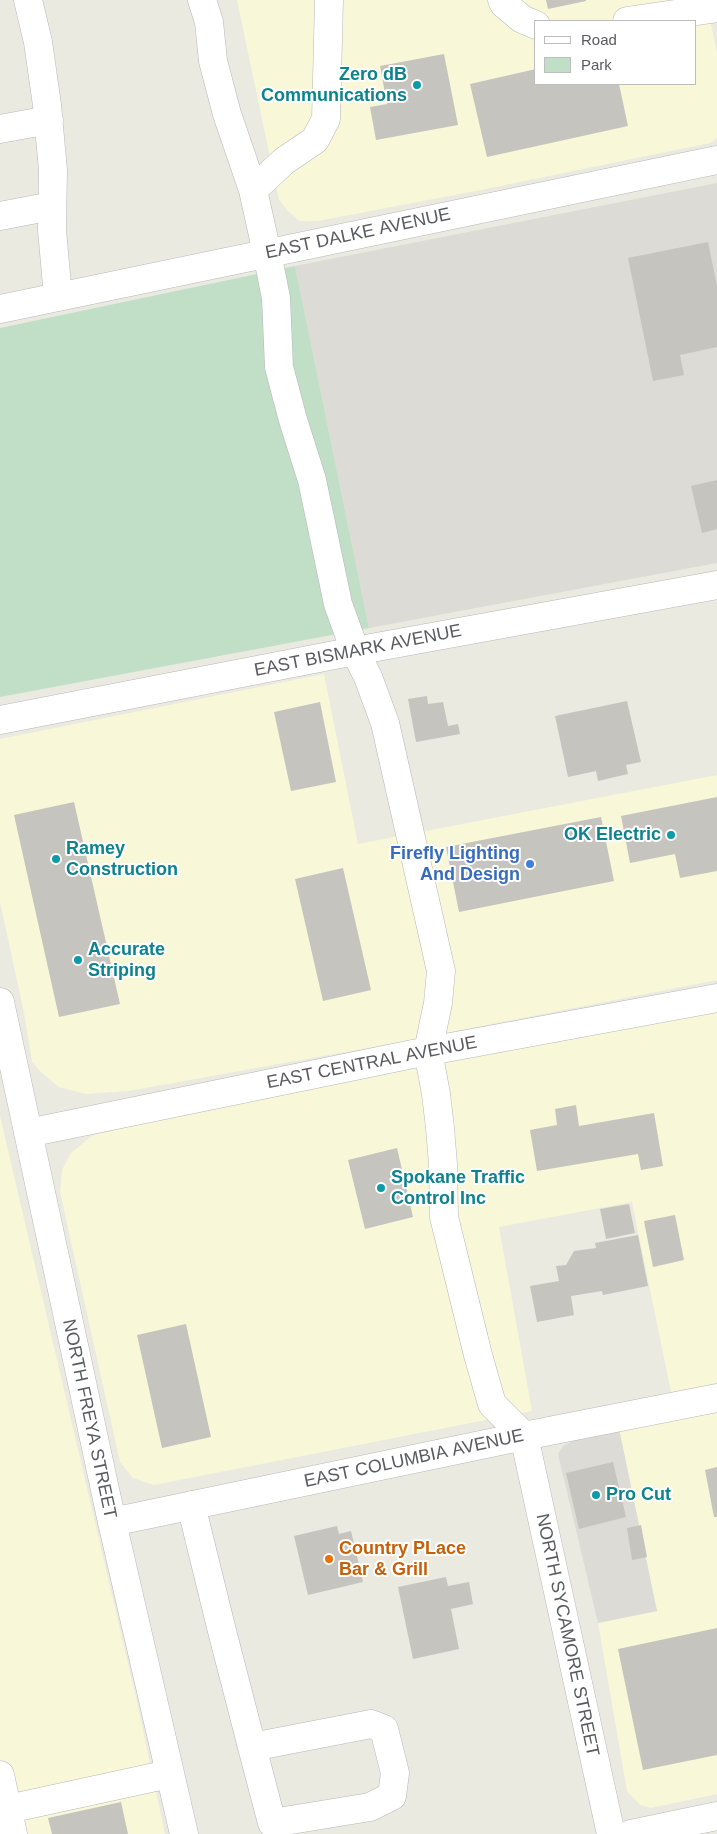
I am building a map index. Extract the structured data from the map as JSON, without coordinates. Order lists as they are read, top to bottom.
{
  "streets": {
    "street": [
      "EAST DALKE AVENUE",
      "EAST BISMARK AVENUE",
      "EAST CENTRAL AVENUE",
      "NORTH FREYA STREET",
      "EAST COLUMBIA AVENUE",
      "NORTH SYCAMORE STREET"
    ]
  },
  "crossings": [
    ["EAST CENTRAL AVENUE", "NORTH FREYA STREET"],
    ["NORTH FREYA STREET", "EAST COLUMBIA AVENUE"],
    ["EAST COLUMBIA AVENUE", "NORTH SYCAMORE STREET"]
  ],
  "places": [
    "Zero dB Communications",
    "OK Electric",
    "Ramey Construction",
    "Firefly Lighting And Design",
    "Accurate Striping",
    "Spokane Traffic Control Inc",
    "Pro Cut",
    "Country PLace Bar & Grill"
  ],
  "legend": ["Road", "Park"]
}
